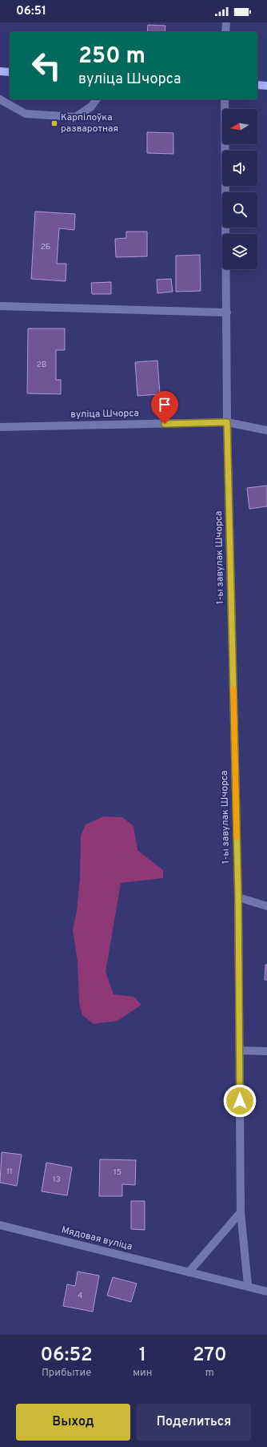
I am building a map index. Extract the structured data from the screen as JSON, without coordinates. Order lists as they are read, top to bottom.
{
  "streets": {
    "street": ["вуліца Шчорса", "1-ы завулак Шчорса", "Мядовая вуліца"]
  },
  "crossings": [
    ["вуліца Шчорса", "1-ы завулак Шчорса"],
    ["1-ы завулак Шчорса", "Мядовая вуліца"]
  ],
  "places": {
    "transit": ["Карпілоўка разваротная"]
  },
  "house_numbers": [
    "2Б",
    "2В",
    "11",
    "15",
    "13",
    "4"
  ],
  "north": "left",
  "page": {
    "status": "06:51",
    "turn": ["250 m", "вуліца Шчорса"],
    "eta": [
      "06:52",
      "Прибытие",
      "1",
      "мин",
      "270",
      "m"
    ],
    "buttons": ["Выход", "Поделиться"]
  }
}
